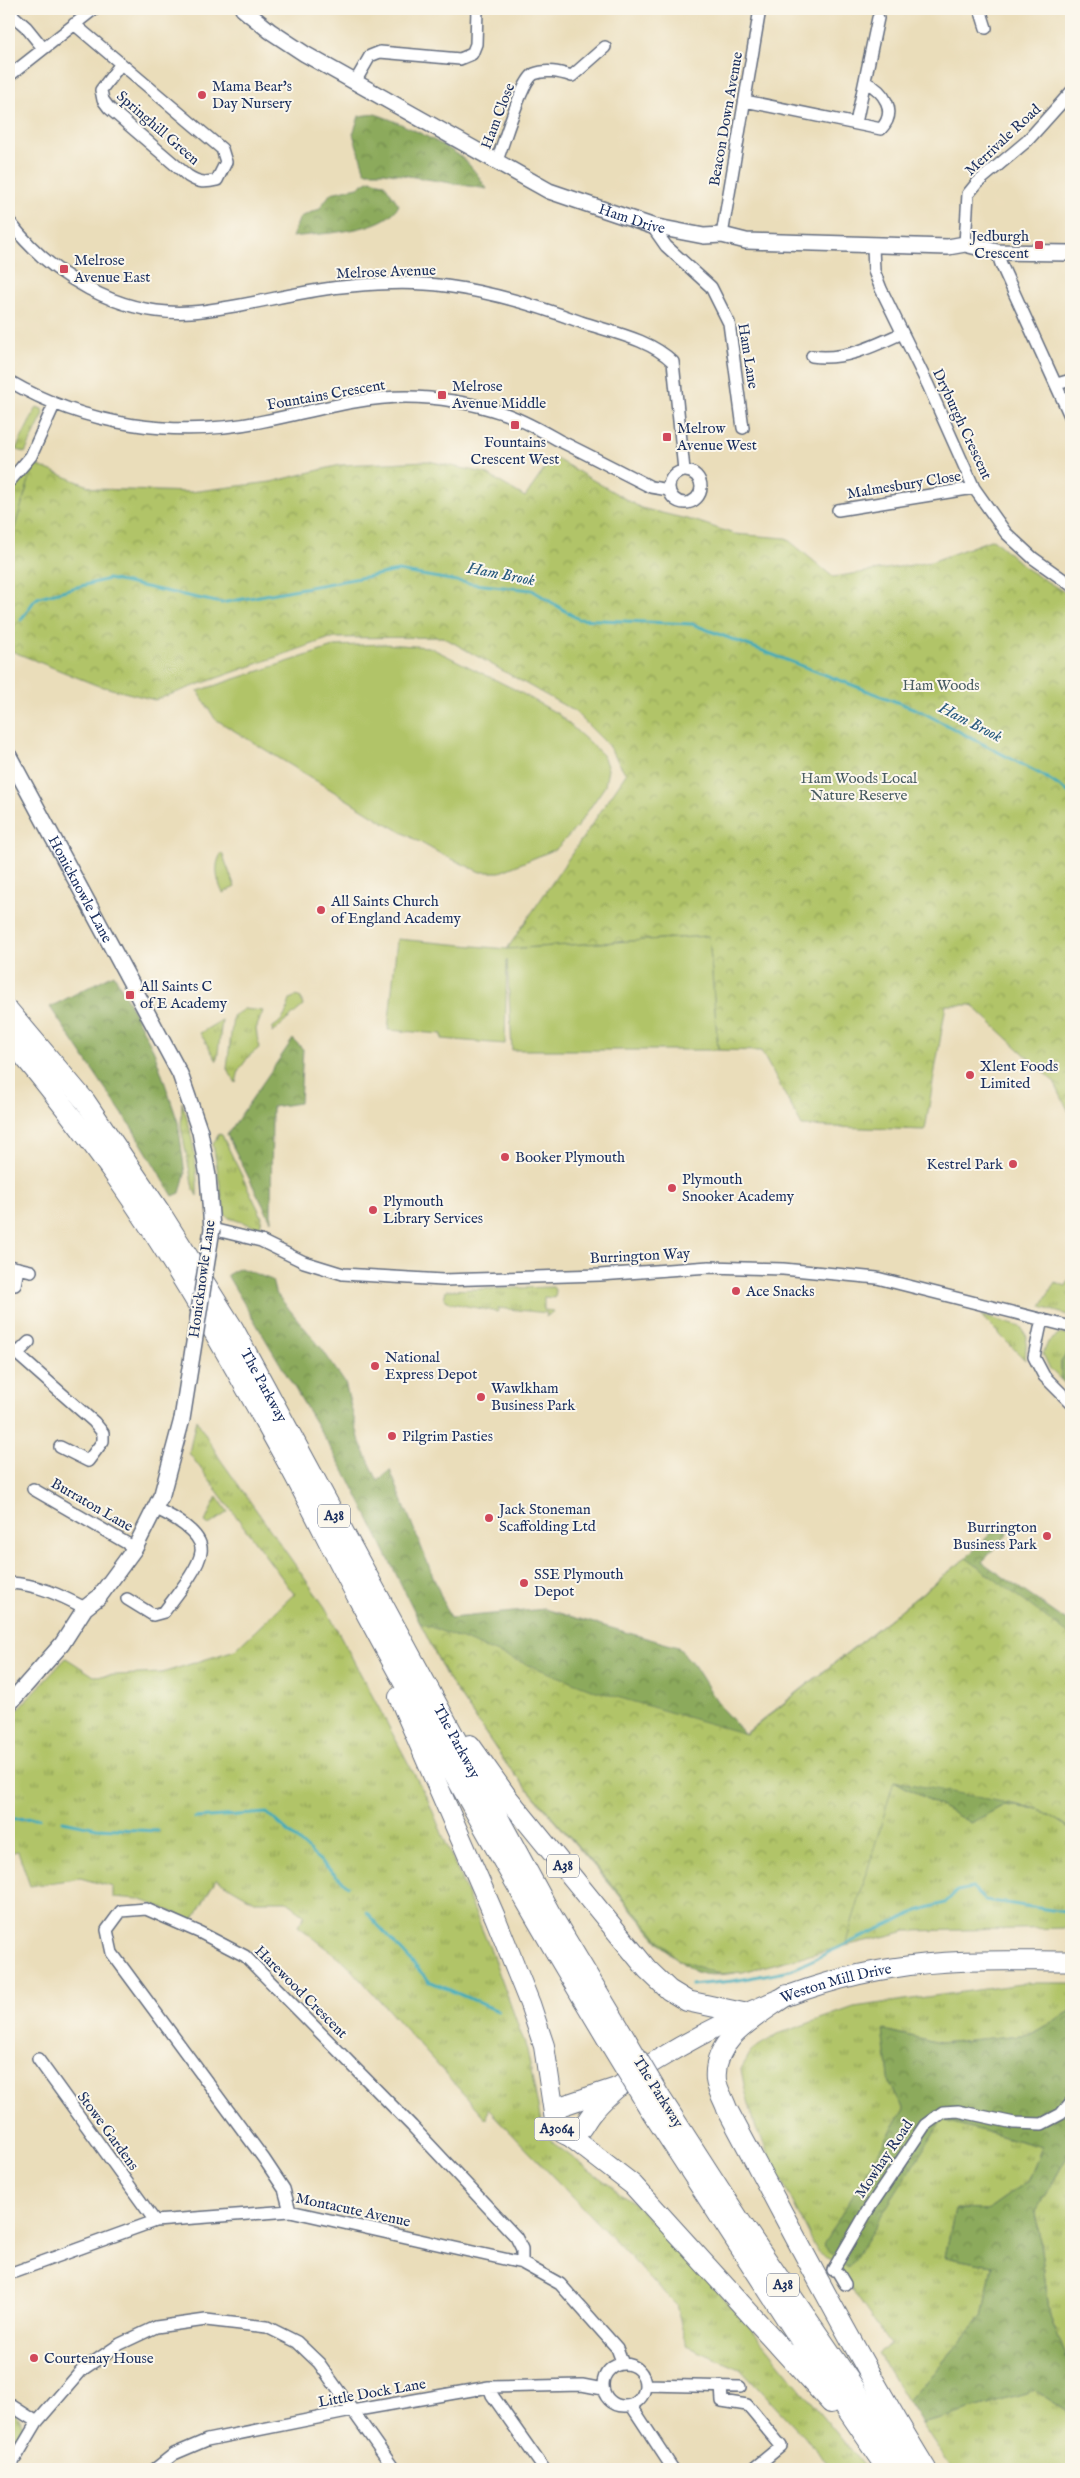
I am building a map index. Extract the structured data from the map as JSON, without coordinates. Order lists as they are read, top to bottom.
{
  "streets": {
    "highway": ["The Parkway", "A38"],
    "main road": ["Weston Mill Drive", "A3064"],
    "street": [
      "Ham Close",
      "Beacon Down Avenue",
      "Springhill Green",
      "Merrivale Road",
      "Ham Drive",
      "Melrose Avenue",
      "Ham Lane",
      "Fountains Crescent",
      "Dryburgh Crescent",
      "Malmesbury Close",
      "Honicknowle Lane",
      "Burrington Way",
      "Burraton Lane",
      "Harewood Crescent",
      "Stowe Gardens",
      "Mowhay Road",
      "Montacute Avenue",
      "Little Dock Lane"
    ]
  },
  "crossings": [
    ["Ham Close", "Ham Drive"],
    ["Beacon Down Avenue", "Ham Drive"],
    ["Merrivale Road", "Ham Drive"],
    ["Ham Drive", "Ham Lane"],
    ["Ham Drive", "Dryburgh Crescent"],
    ["Melrose Avenue", "Fountains Crescent"],
    ["Dryburgh Crescent", "Malmesbury Close"],
    ["Honicknowle Lane", "Burrington Way"],
    ["Honicknowle Lane", "Burraton Lane"],
    ["The Parkway", "A38"],
    ["A38", "Weston Mill Drive"],
    ["A38", "A3064"],
    ["Weston Mill Drive", "A3064"],
    ["Harewood Crescent", "Montacute Avenue"],
    ["Stowe Gardens", "Montacute Avenue"],
    ["Montacute Avenue", "Little Dock Lane"]
  ],
  "water": ["Ham Brook"],
  "parks": ["Ham Woods", "Ham Woods Local Nature Reserve"],
  "places": {
    "other": [
      "Mama Bear's Day Nursery",
      "All Saints Church of England Academy",
      "Xlent Foods Limited",
      "Booker Plymouth",
      "Kestrel Park",
      "Plymouth Snooker Academy",
      "Plymouth Library Services",
      "Ace Snacks",
      "National Express Depot",
      "Wawlkham Business Park",
      "Pilgrim Pasties",
      "Jack Stoneman Scaffolding Ltd",
      "Burrington Business Park",
      "SSE Plymouth Depot",
      "Courtenay House"
    ],
    "transit": [
      "Jedburgh Crescent",
      "Melrose Avenue East",
      "Melrose Avenue Middle",
      "Fountains Crescent West",
      "Melrow Avenue West",
      "All Saints C of E Academy"
    ]
  }
}
